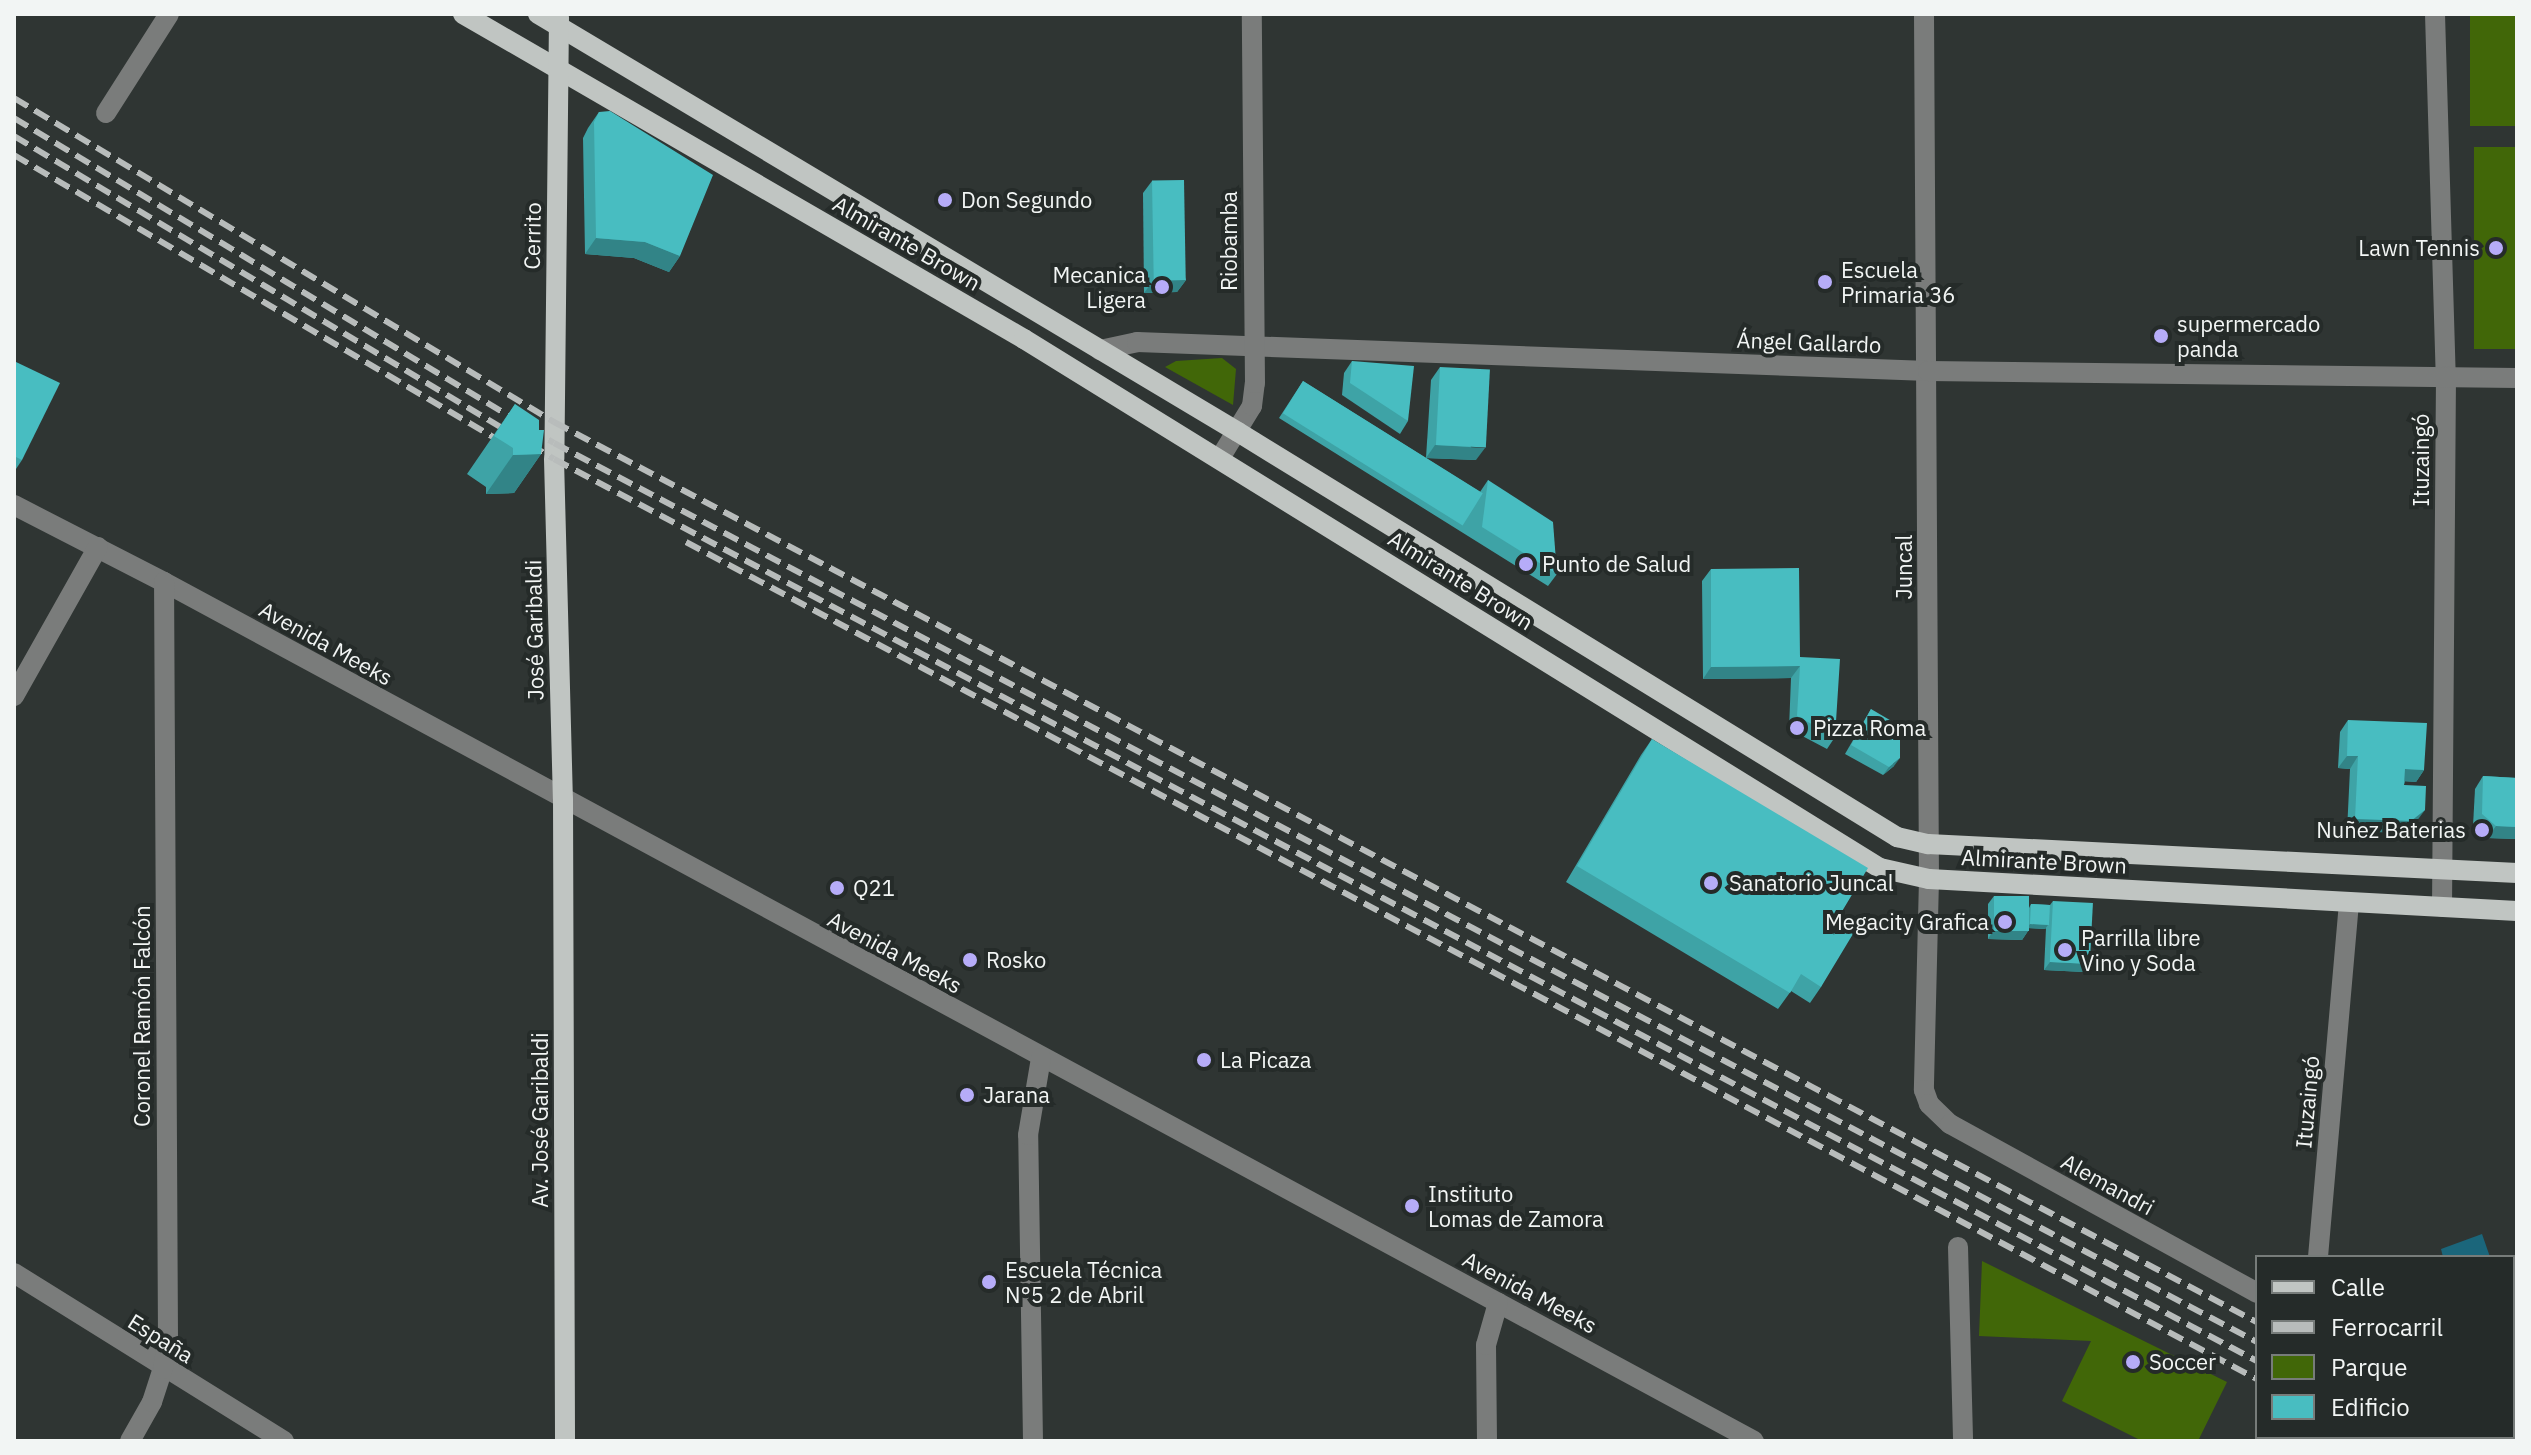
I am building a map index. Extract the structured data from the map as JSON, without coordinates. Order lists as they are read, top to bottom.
{
  "streets": {
    "main road": [
      "Cerrito",
      "Almirante Brown",
      "José Garibaldi",
      "Av. José Garibaldi"
    ],
    "street": [
      "Riobamba",
      "Ángel Gallardo",
      "Ituzaingó",
      "Juncal",
      "Avenida Meeks",
      "Coronel Ramón Falcón",
      "Alemandri",
      "España"
    ]
  },
  "crossings": [
    ["Cerrito", "Almirante Brown"],
    ["Cerrito", "José Garibaldi"],
    ["Riobamba", "Almirante Brown"],
    ["Riobamba", "Ángel Gallardo"],
    ["Almirante Brown", "Ángel Gallardo"],
    ["Almirante Brown", "Ituzaingó"],
    ["Almirante Brown", "Juncal"],
    ["Ángel Gallardo", "Ituzaingó"],
    ["Ángel Gallardo", "Juncal"],
    ["Juncal", "Alemandri"],
    ["José Garibaldi", "Avenida Meeks"],
    ["José Garibaldi", "Av. José Garibaldi"],
    ["Avenida Meeks", "Coronel Ramón Falcón"],
    ["Avenida Meeks", "Av. José Garibaldi"],
    ["Coronel Ramón Falcón", "España"]
  ],
  "places": [
    "Don Segundo",
    "Lawn Tennis",
    "Escuela Primaria 36",
    "Mecanica Ligera",
    "supermercado panda",
    "Punto de Salud",
    "Pizza Roma",
    "Nuñez Baterias",
    "Sanatorio Juncal",
    "Q21",
    "Megacity Grafica",
    "Parrilla libre Vino y Soda",
    "Rosko",
    "La Picaza",
    "Jarana",
    "Instituto Lomas de Zamora",
    "Escuela Técnica N°5 2 de Abril",
    "Soccer"
  ],
  "legend": [
    "Calle",
    "Ferrocarril",
    "Parque",
    "Edificio"
  ]
}
